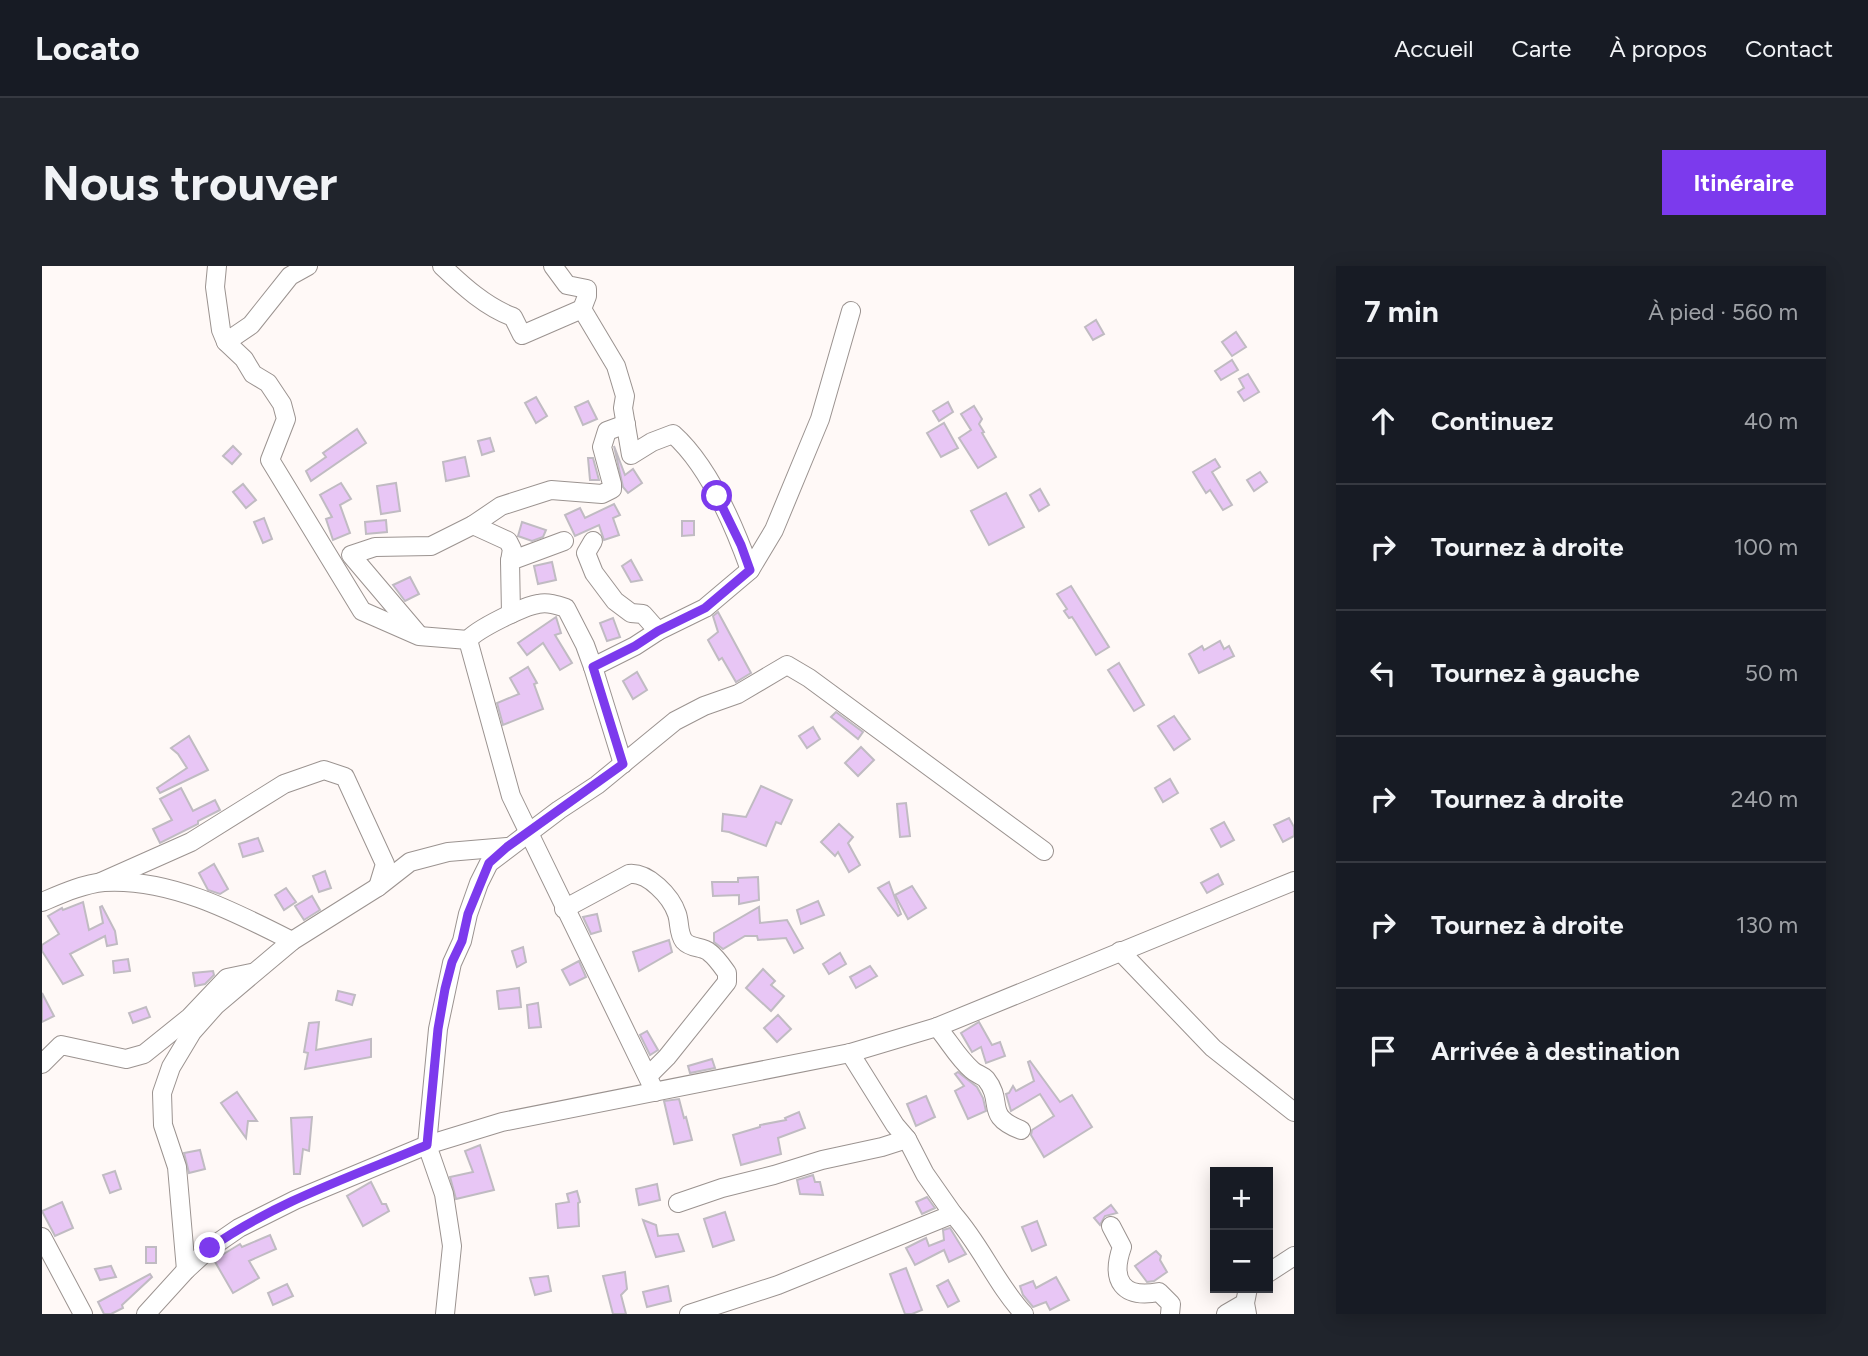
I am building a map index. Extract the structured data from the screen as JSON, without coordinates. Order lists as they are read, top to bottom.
{
  "page": {
    "header": "Locato",
    "nav": [
      "Accueil",
      "Carte",
      "À propos",
      "Contact"
    ],
    "buttons": "Itinéraire",
    "title": "Nous trouver",
    "heading": ["7 min", "À pied · 560 m"],
    "list": [
      ["Continuez", "40 m"],
      ["Tournez à droite", "100 m"],
      ["Tournez à gauche", "50 m"],
      ["Tournez à droite", "240 m"],
      ["Tournez à droite", "130 m"],
      "Arrivée à destination"
    ],
    "map_buttons": ["+", "−"]
  }
}
